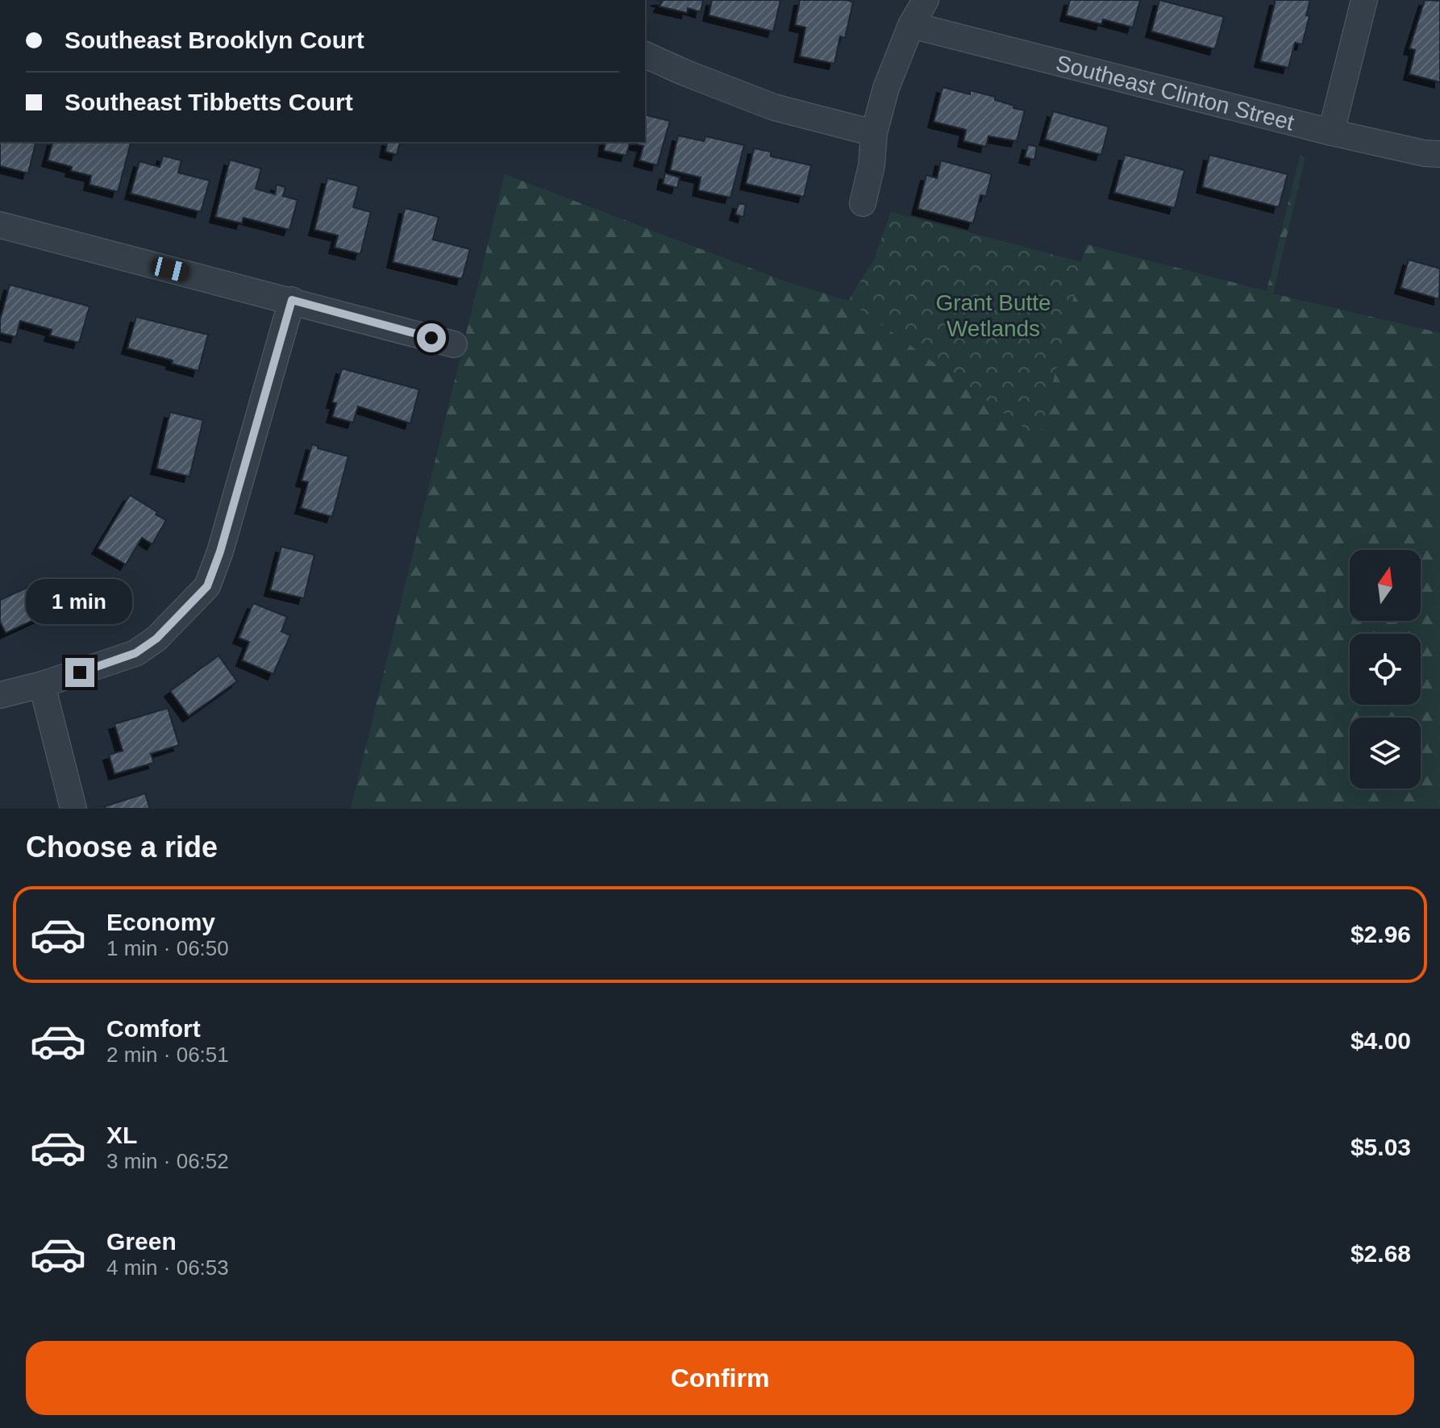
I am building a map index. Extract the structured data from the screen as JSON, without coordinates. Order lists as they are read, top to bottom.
{
  "streets": {
    "street": ["Southeast Clinton Street"]
  },
  "parks": ["Grant Butte Wetlands"],
  "north": "top",
  "page": {
    "banner": ["Southeast Brooklyn Court", "Southeast Tibbetts Court"],
    "bubble": "1 min",
    "heading": "Choose a ride",
    "list": [
      {
        "name": "Economy",
        "note": "1 min · 06:50",
        "value": "$2.96"
      },
      {
        "name": "Comfort",
        "note": "2 min · 06:51",
        "value": "$4.00"
      },
      {
        "name": "XL",
        "note": "3 min · 06:52",
        "value": "$5.03"
      },
      {
        "name": "Green",
        "note": "4 min · 06:53",
        "value": "$2.68"
      }
    ],
    "buttons": "Confirm"
  }
}
